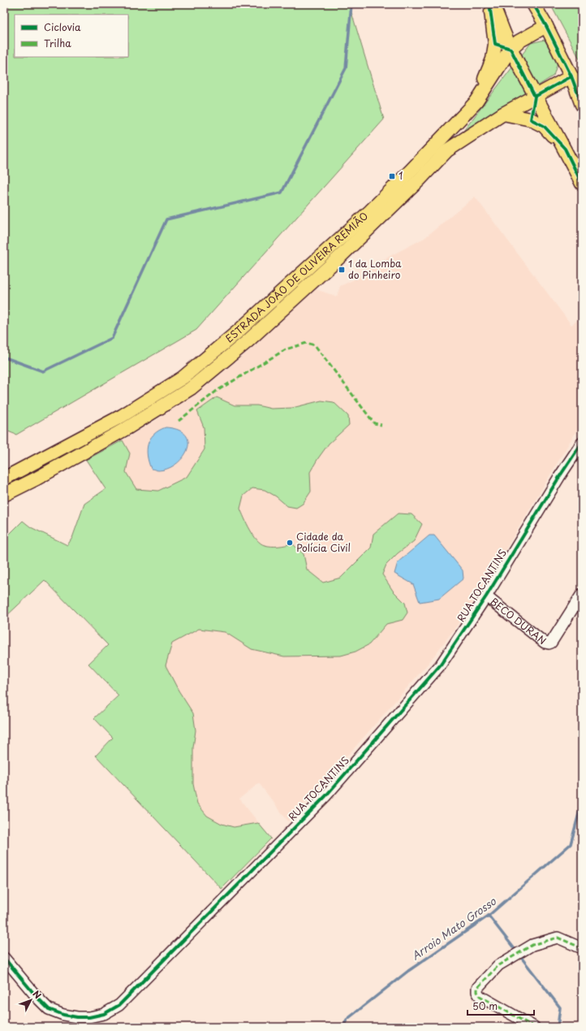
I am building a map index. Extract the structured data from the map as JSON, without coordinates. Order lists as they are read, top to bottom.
{
  "streets": {
    "main road": ["ESTRADA JOÃO DE OLIVEIRA REMIÃO"],
    "street": ["RUA TOCANTINS", "BECO DURAN"]
  },
  "crossings": [
    ["RUA TOCANTINS", "BECO DURAN"]
  ],
  "water": ["Arroio Mato Grosso"],
  "places": {
    "transit": ["1", "1 da Lomba do Pinheiro"],
    "other": ["Cidade da Polícia Civil"]
  },
  "legend": ["Ciclovia", "Trilha"],
  "scale_bar": "50 m",
  "north": "top right"
}
